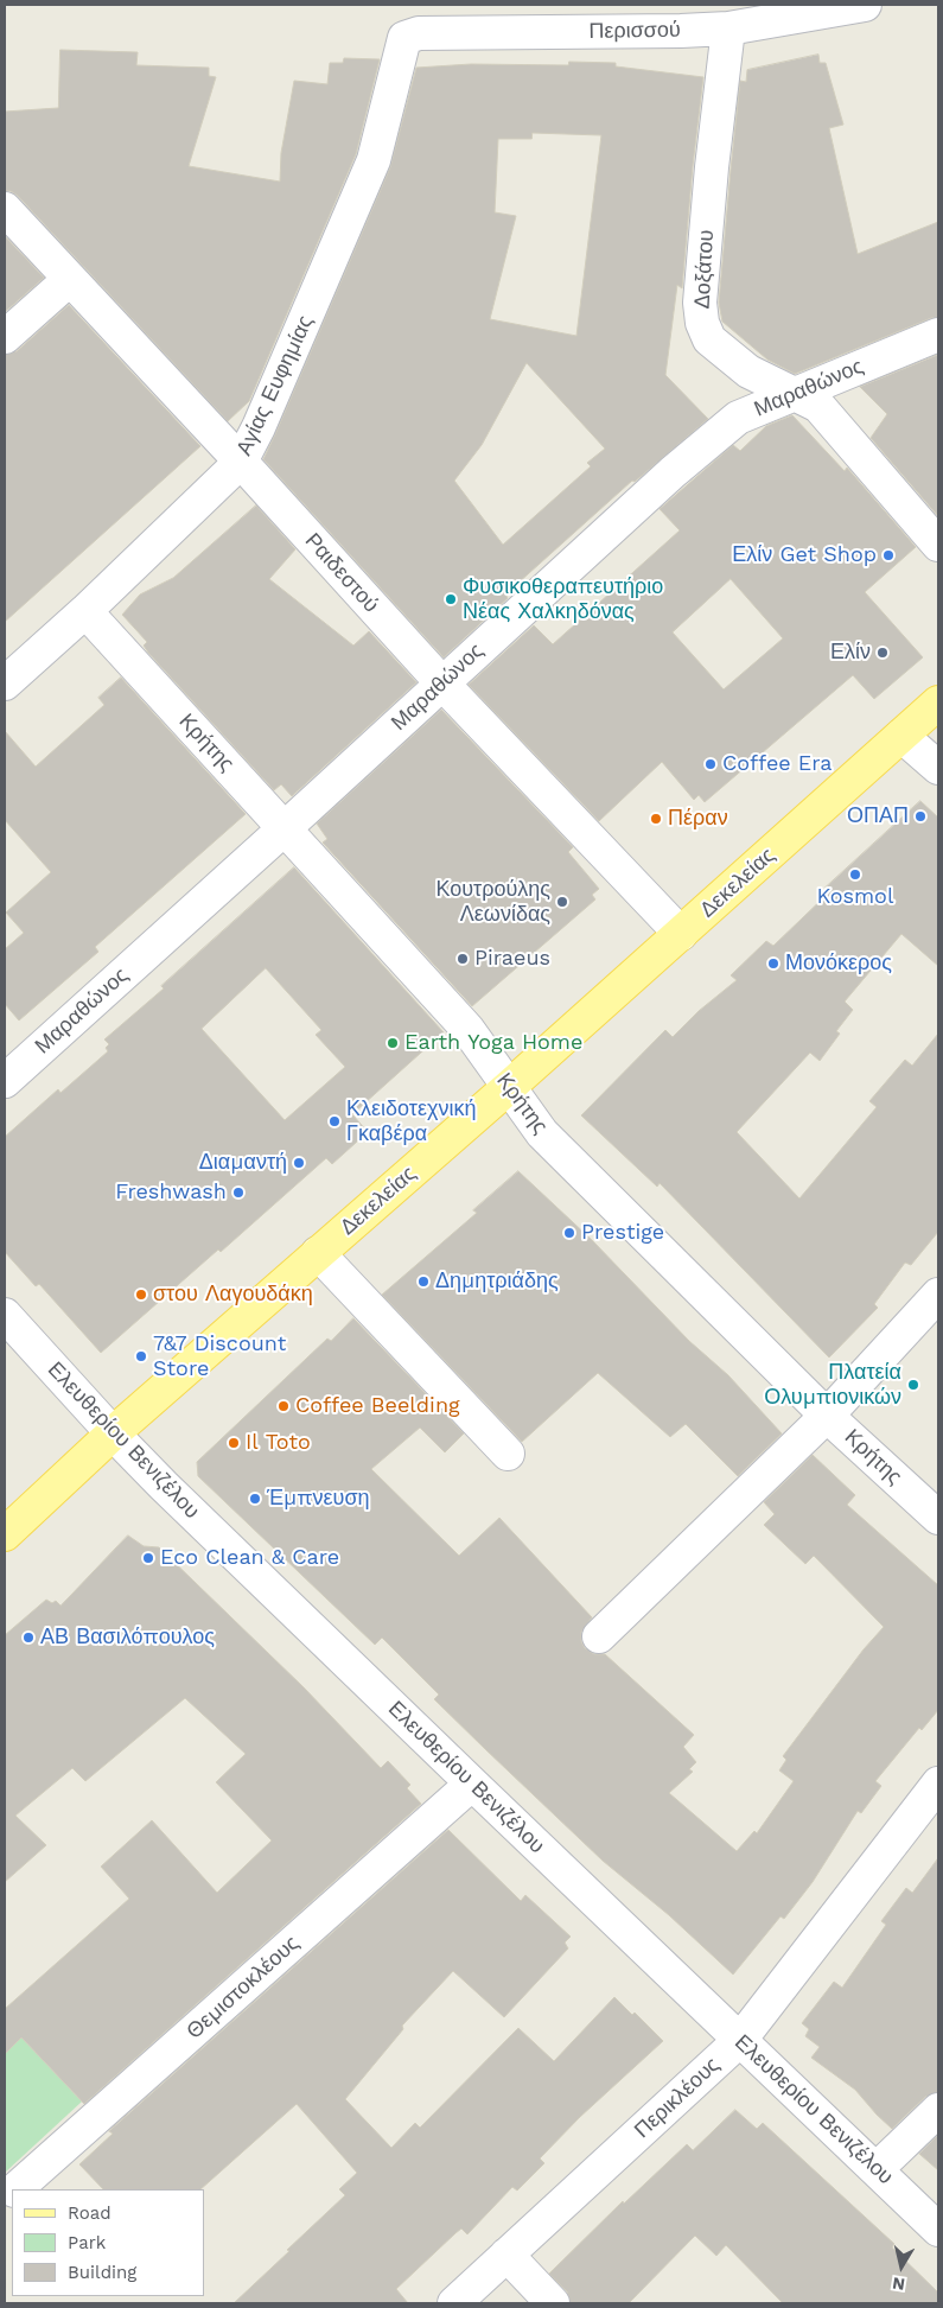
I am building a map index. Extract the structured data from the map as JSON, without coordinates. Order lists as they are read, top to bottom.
{
  "streets": {
    "main road": ["Δεκελείας"],
    "street": [
      "Περισσού",
      "Δοξάτου",
      "Αγίας Ευφημίας",
      "Μαραθώνος",
      "Ραιδεστού",
      "Κρήτης",
      "Ελευθερίου Βενιζέλου",
      "Θεμιστοκλέους",
      "Περικλέους"
    ]
  },
  "crossings": [
    ["Περισσού", "Δοξάτου"],
    ["Περισσού", "Αγίας Ευφημίας"],
    ["Δοξάτου", "Μαραθώνος"],
    ["Αγίας Ευφημίας", "Ραιδεστού"],
    ["Αγίας Ευφημίας", "Κρήτης"],
    ["Μαραθώνος", "Ραιδεστού"],
    ["Μαραθώνος", "Κρήτης"],
    ["Ραιδεστού", "Δεκελείας"],
    ["Κρήτης", "Δεκελείας"],
    ["Δεκελείας", "Ελευθερίου Βενιζέλου"],
    ["Ελευθερίου Βενιζέλου", "Θεμιστοκλέους"],
    ["Ελευθερίου Βενιζέλου", "Περικλέους"]
  ],
  "places": [
    "Ελίν Get Shop",
    "Φυσικοθεραπευτήριο Νέας Χαλκηδόνας",
    "Ελίν",
    "Coffee Era",
    "ΟΠΑΠ",
    "Πέραν",
    "Kosmol",
    "Κουτρούλης Λεωνίδας",
    "Piraeus",
    "Μονόκερος",
    "Earth Yoga Home",
    "Κλειδοτεχνική Γκαβέρα",
    "Διαμαντή",
    "Freshwash",
    "Prestige",
    "Δημητριάδης",
    "στου Λαγουδάκη",
    "7&7 Discount Store",
    "Πλατεία Ολυμπιονικών",
    "Coffee Beelding",
    "Il Toto",
    "Έμπνευση",
    "Eco Clean & Care",
    "ΑΒ Βασιλόπουλος"
  ],
  "legend": ["Road", "Park", "Building"],
  "north": "bottom"
}
